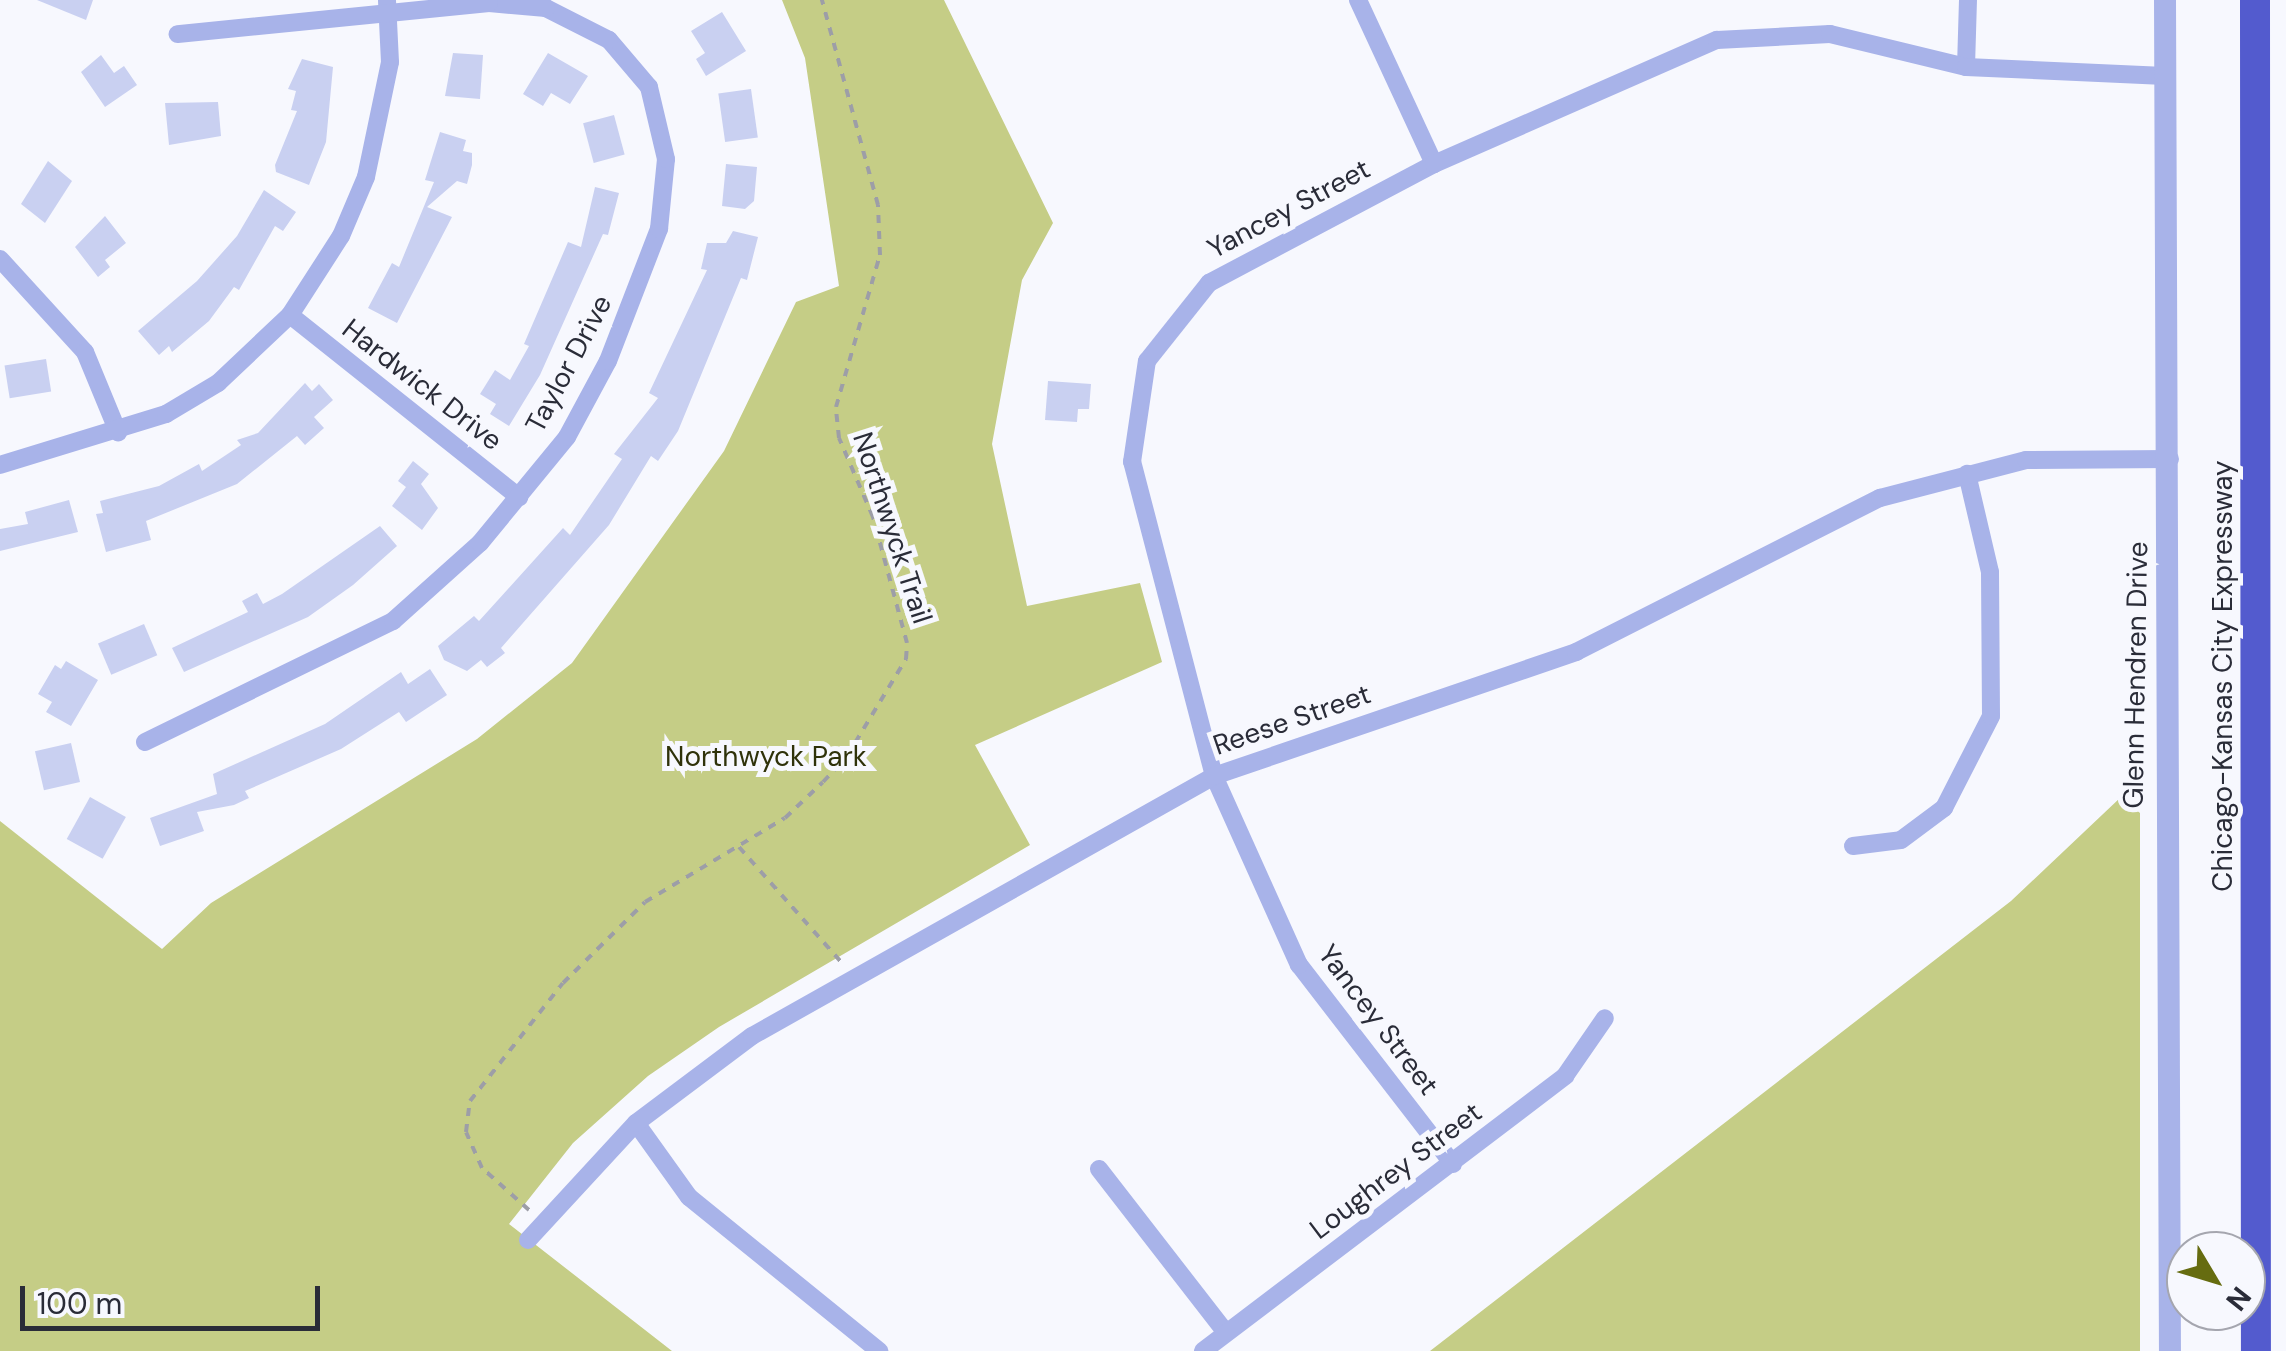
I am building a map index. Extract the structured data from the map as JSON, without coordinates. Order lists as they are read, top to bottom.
{
  "streets": {
    "highway": ["Chicago-Kansas City Expressway"],
    "street": [
      "Yancey Street",
      "Taylor Drive",
      "Hardwick Drive",
      "Glenn Hendren Drive",
      "Reese Street",
      "Loughrey Street"
    ],
    "path": ["Northwyck Trail"]
  },
  "crossings": [
    ["Yancey Street", "Glenn Hendren Drive"],
    ["Yancey Street", "Reese Street"],
    ["Yancey Street", "Loughrey Street"],
    ["Taylor Drive", "Hardwick Drive"],
    ["Northwyck Trail", "Reese Street"],
    ["Glenn Hendren Drive", "Reese Street"]
  ],
  "parks": ["Northwyck Park"],
  "scale_bar": "100 m",
  "north": "bottom right"
}
